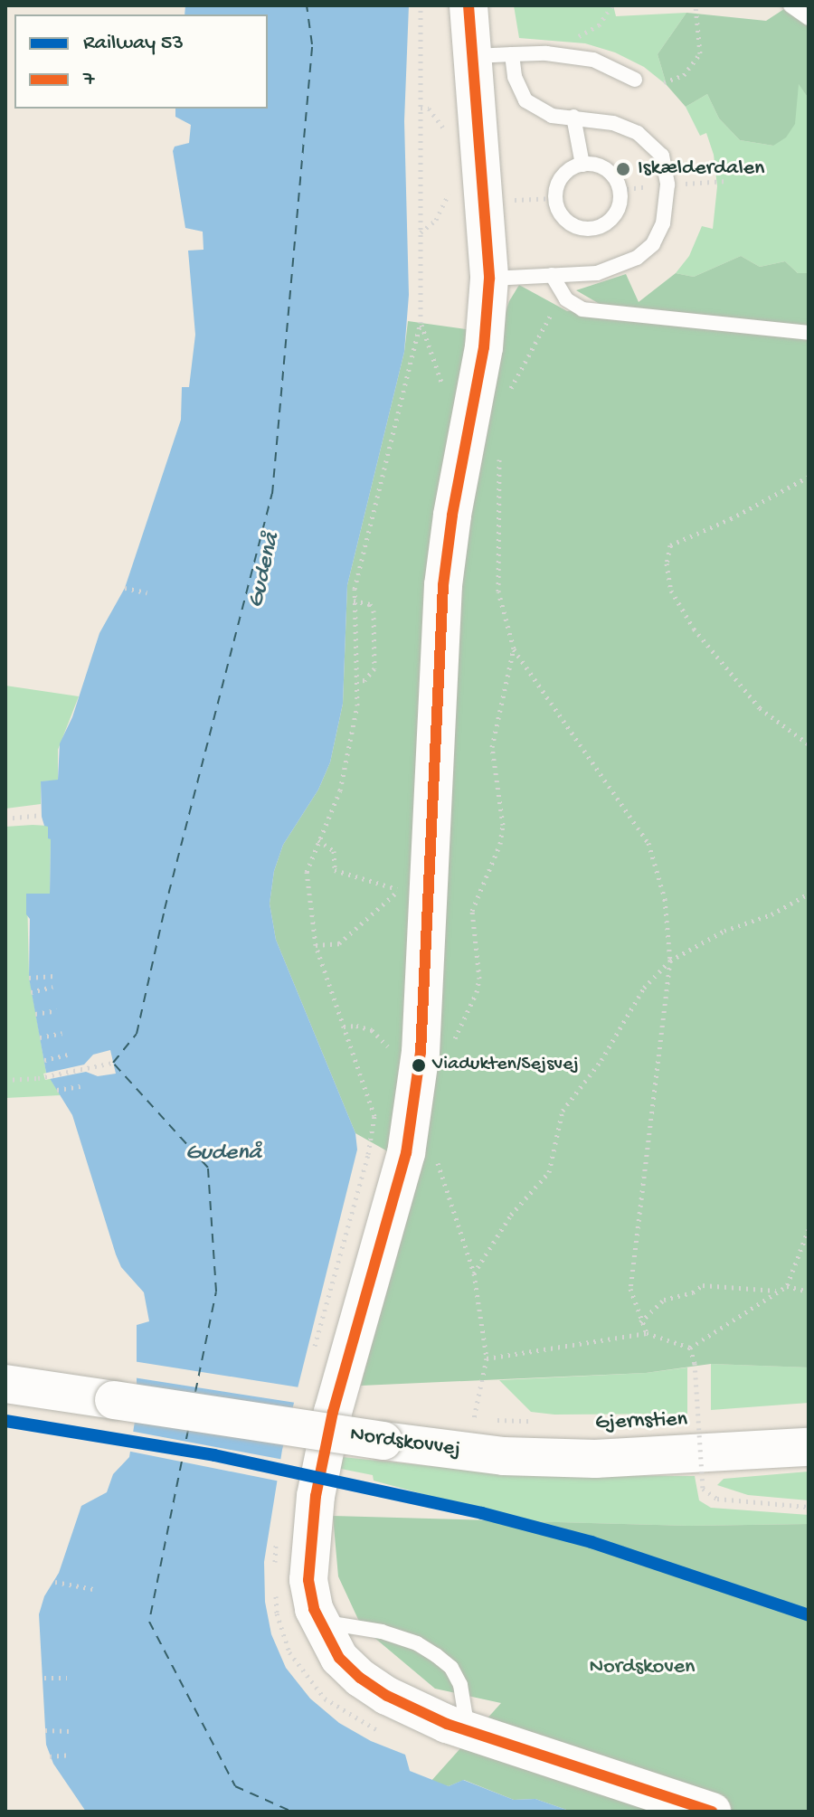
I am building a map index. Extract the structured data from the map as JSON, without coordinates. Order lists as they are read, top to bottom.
{
  "streets": {
    "street": ["Nordskovvej"],
    "path": ["Gjernstien"]
  },
  "water": ["Gudenå"],
  "parks": ["Nordskoven"],
  "places": ["Iskælderdalen", "Viadukten/Sejsvej"],
  "lines": ["transit line 7", "rail line 53"],
  "legend": ["Railway 53", "7"]
}
